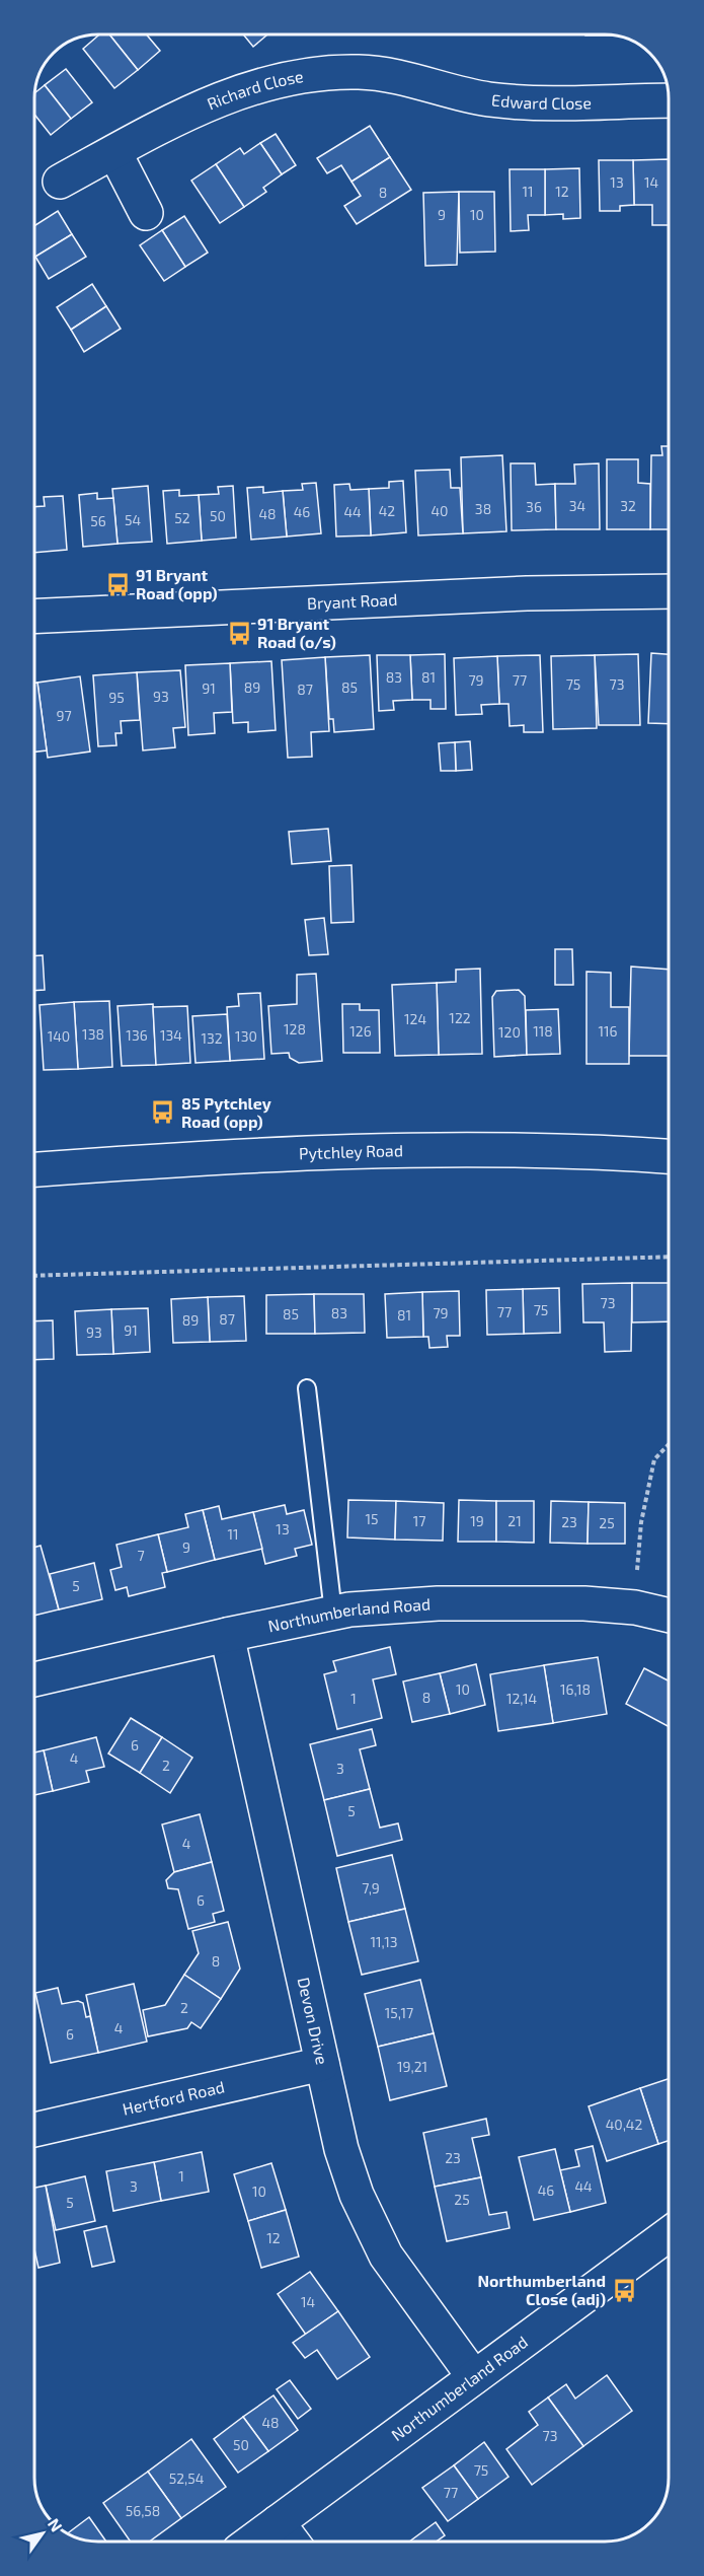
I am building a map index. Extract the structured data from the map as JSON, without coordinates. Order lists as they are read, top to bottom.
{
  "streets": {
    "street": [
      "Richard Close",
      "Edward Close",
      "Bryant Road",
      "Pytchley Road",
      "Northumberland Road",
      "Devon Drive",
      "Hertford Road"
    ]
  },
  "crossings": [
    ["Richard Close", "Edward Close"],
    ["Northumberland Road", "Devon Drive"],
    ["Devon Drive", "Hertford Road"]
  ],
  "places": {
    "bus stop": [
      "91 Bryant Road (opp)",
      "91 Bryant Road (o/s)",
      "85 Pytchley Road (opp)",
      "Northumberland Close (adj)"
    ]
  },
  "house_numbers": [
    "13",
    "14",
    "11",
    "12",
    "8",
    "9",
    "10",
    "34",
    "32",
    "36",
    "38",
    "42",
    "40",
    "46",
    "44",
    "48",
    "50",
    "52",
    "54",
    "56",
    "83",
    "81",
    "79",
    "77",
    "75",
    "73",
    "89",
    "85",
    "91",
    "87",
    "93",
    "95",
    "97",
    "122",
    "124",
    "128",
    "126",
    "118",
    "116",
    "120",
    "138",
    "136",
    "134",
    "140",
    "130",
    "132",
    "73",
    "75",
    "77",
    "83",
    "79",
    "85",
    "81",
    "87",
    "89",
    "91",
    "93",
    "15",
    "17",
    "19",
    "21",
    "23",
    "25",
    "13",
    "11",
    "9",
    "7",
    "5",
    "10",
    "16,18",
    "8",
    "1",
    "12,14",
    "6",
    "4",
    "2",
    "3",
    "5",
    "4",
    "7,9",
    "6",
    "11,13",
    "8",
    "2",
    "15,17",
    "4",
    "6",
    "19,21",
    "40,42",
    "23",
    "1",
    "3",
    "44",
    "46",
    "10",
    "25",
    "5",
    "12",
    "14",
    "48",
    "73",
    "50",
    "75",
    "52,54",
    "77",
    "56,58"
  ],
  "north": "top right"
}
